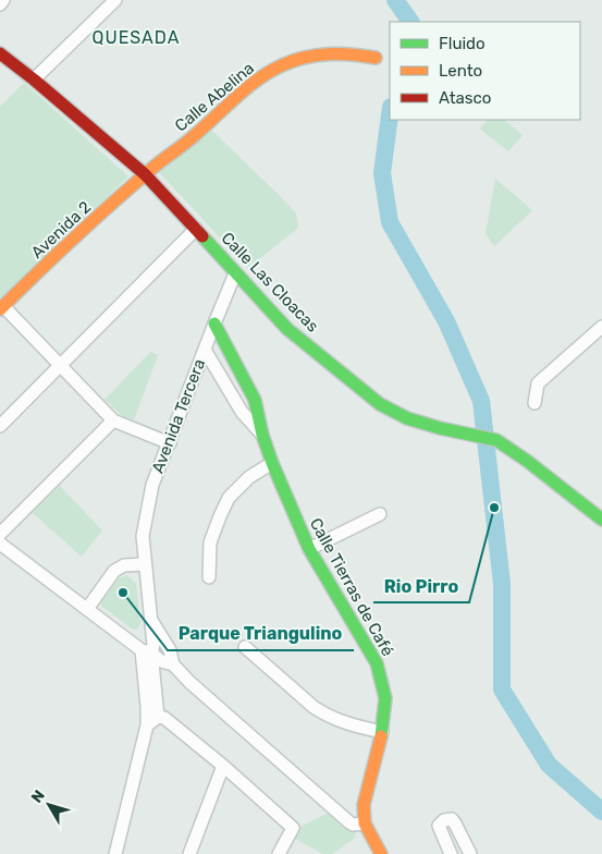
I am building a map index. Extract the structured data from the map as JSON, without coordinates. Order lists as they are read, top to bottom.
{
  "streets": {
    "street": [
      "Calle Abelina",
      "Avenida 2",
      "Calle Las Cloacas",
      "Avenida Tercera",
      "Calle Tierras de Café"
    ]
  },
  "crossings": [
    ["Calle Abelina", "Avenida 2"],
    ["Calle Abelina", "Calle Las Cloacas"],
    ["Avenida 2", "Calle Las Cloacas"],
    ["Calle Las Cloacas", "Avenida Tercera"],
    ["Avenida Tercera", "Calle Tierras de Café"]
  ],
  "districts": ["QUESADA"],
  "places": ["Rio Pirro", "Parque Triangulino"],
  "legend": ["Fluido", "Lento", "Atasco"],
  "north": "top left"
}
